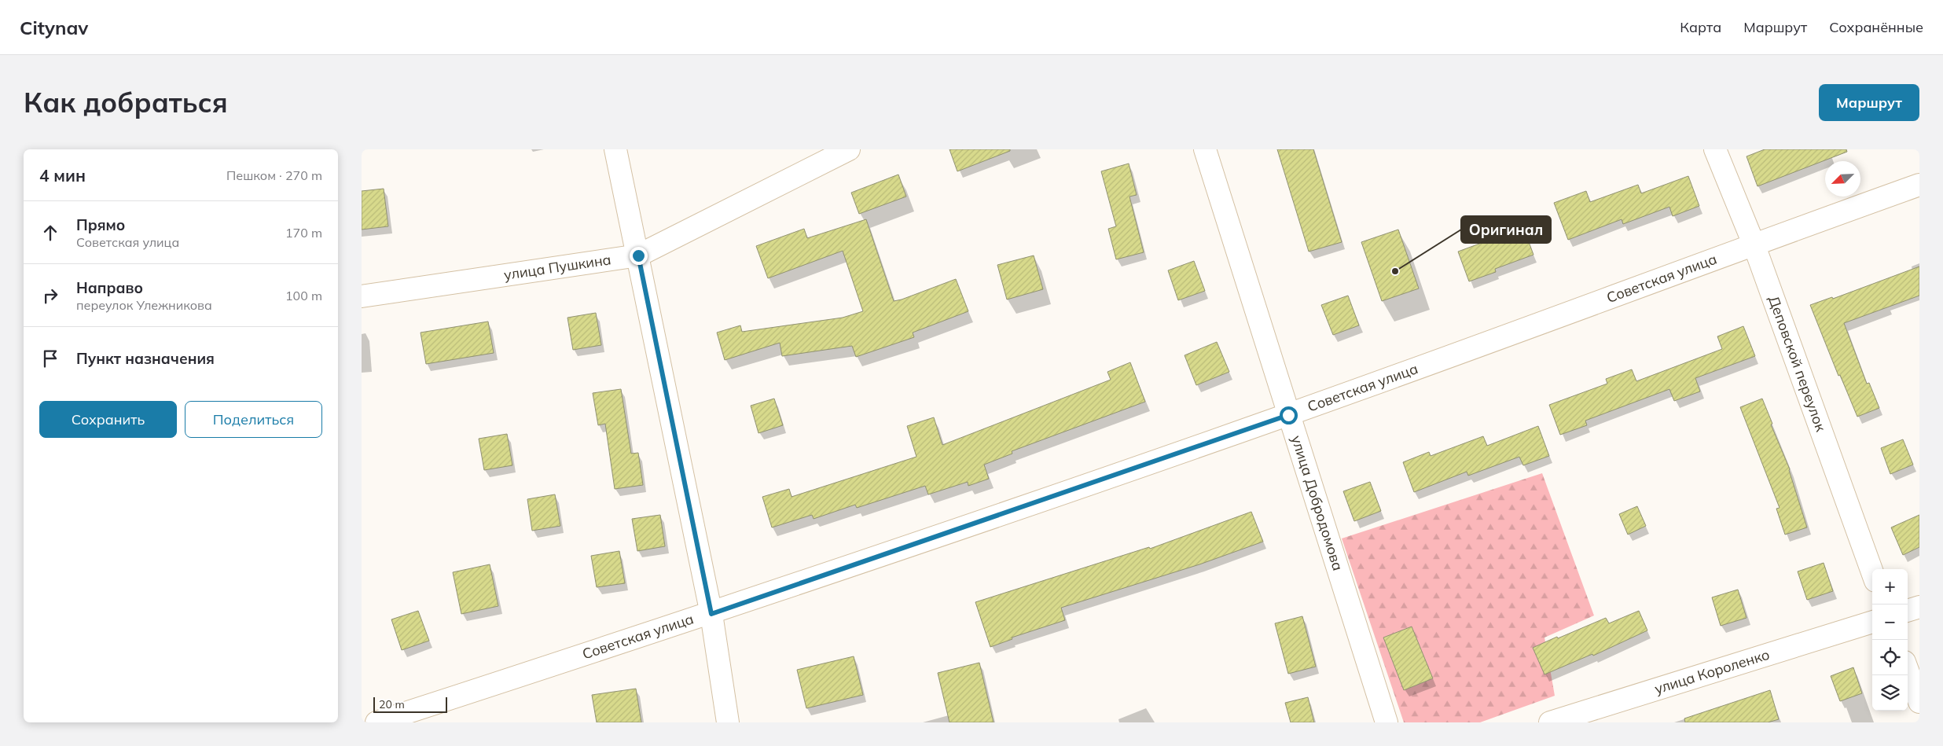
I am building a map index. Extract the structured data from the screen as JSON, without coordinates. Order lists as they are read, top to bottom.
{
  "streets": {
    "street": [
      "улица Пушкина",
      "Советская улица",
      "Деповской переулок",
      "улица Добродомова",
      "улица Короленко"
    ]
  },
  "crossings": [
    ["Советская улица", "Деповской переулок"],
    ["Советская улица", "улица Добродомова"]
  ],
  "places": ["Оригинал"],
  "scale_bar": "20 m",
  "north": "bottom left",
  "page": {
    "header": "Citynav",
    "nav": ["Карта", "Маршрут", "Сохранённые"],
    "buttons": [
      "Маршрут",
      ["Сохранить", "Поделиться"]
    ],
    "title": "Как добраться",
    "heading": ["4 мин", "Пешком · 270 m"],
    "list": [
      ["Прямо", "Советская улица", "170 m"],
      ["Направо", "переулок Улежникова", "100 m"],
      "Пункт назначения"
    ],
    "map_buttons": ["+", "−"],
    "scale": "20 m"
  }
}
